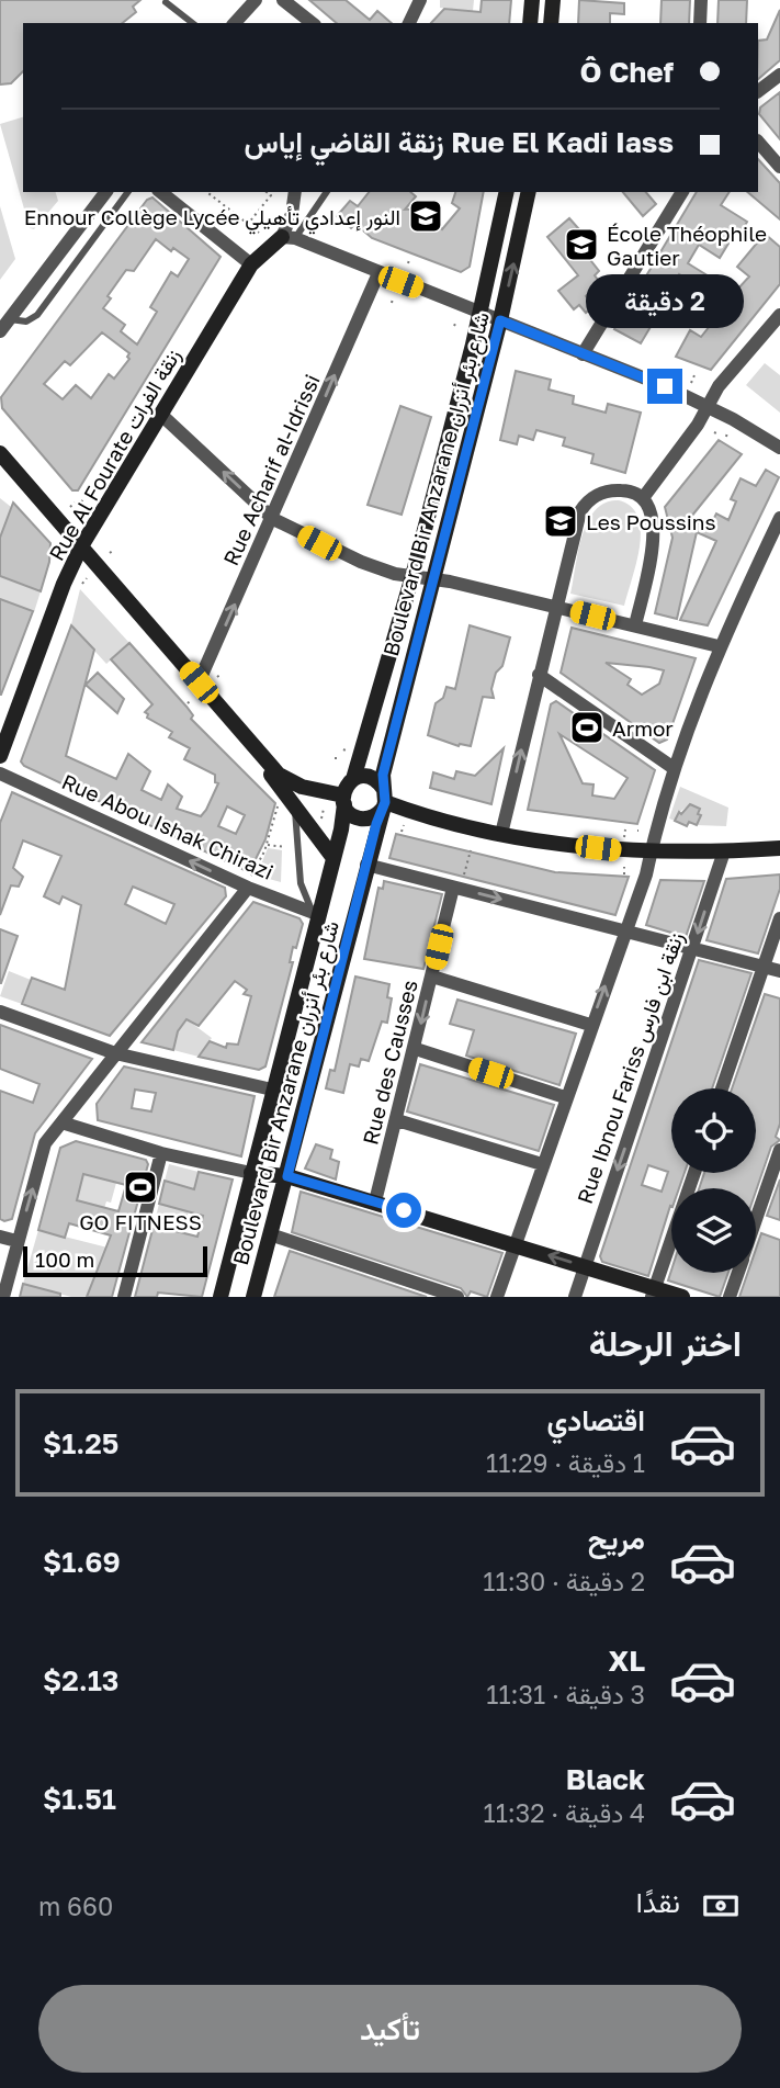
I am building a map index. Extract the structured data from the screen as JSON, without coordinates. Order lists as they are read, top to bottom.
{
  "streets": {
    "main road": ["Rue Al Fourate زنقة الفرات", "Boulevard Bir Anzarane شارع بئر أنزران"],
    "street": [
      "Rue Acharif al-Idrissi",
      "Rue Abou Ishak Chirazi",
      "Rue des Causses",
      "Rue Ibnou Fariss زنقة ابن فارس"
    ]
  },
  "crossings": [
    ["Boulevard Bir Anzarane شارع بئر أنزران", "Rue Abou Ishak Chirazi"]
  ],
  "one_way": ["Rue Acharif al-Idrissi", "Rue Abou Ishak Chirazi"],
  "places": {
    "school or university": ["Ennour Collège Lycée النور إعدادي تأهيلي", "École Théophile Gautier", "Les Poussins"],
    "sports": ["Armor", "GO FITNESS"]
  },
  "scale_bar": "100 m",
  "page": {
    "banner": ["Ô Chef", "Rue El Kadi Iass زنقة القاضي إياس"],
    "bubble": "2 دقيقة",
    "scale": "100 m",
    "heading": "اختر الرحلة",
    "list": [
      {
        "name": "اقتصادي",
        "note": "1 دقيقة · 11:29",
        "value": "$1.25"
      },
      {
        "name": "مريح",
        "note": "2 دقيقة · 11:30",
        "value": "$1.69"
      },
      {
        "name": "XL",
        "note": "3 دقيقة · 11:31",
        "value": "$2.13"
      },
      {
        "name": "Black",
        "note": "4 دقيقة · 11:32",
        "value": "$1.51"
      }
    ],
    "pay": ["نقدًا", "660 m"],
    "buttons": "تأكيد"
  }
}
